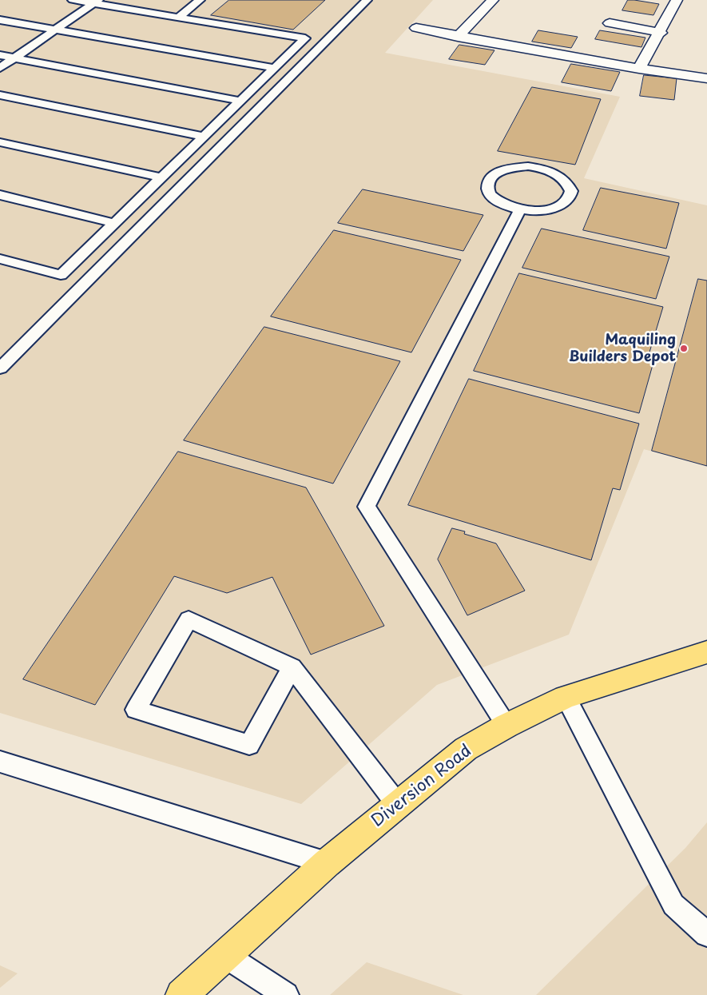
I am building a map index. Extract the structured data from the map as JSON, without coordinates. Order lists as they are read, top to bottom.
{
  "streets": {
    "highway": ["Diversion Road"]
  },
  "places": ["Maquiling Builders Depot"]
}
